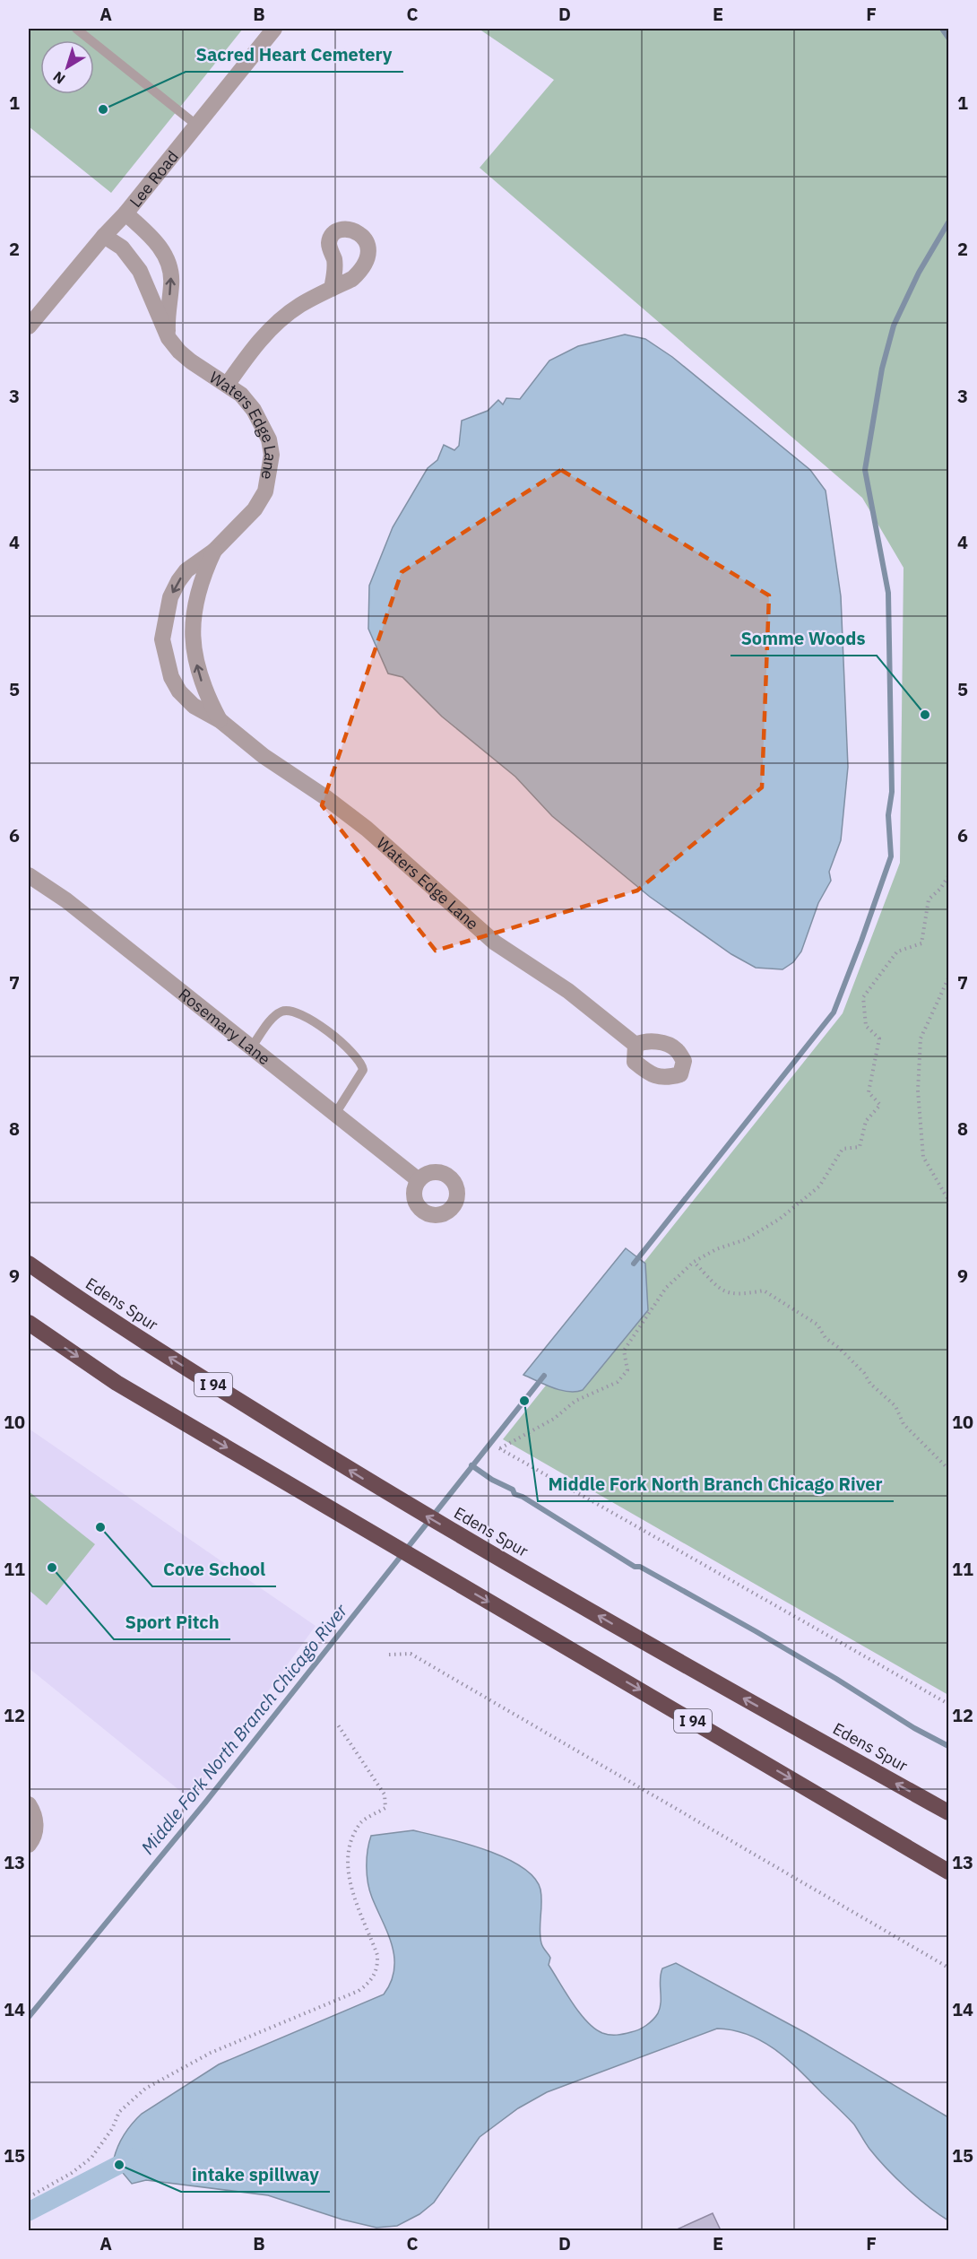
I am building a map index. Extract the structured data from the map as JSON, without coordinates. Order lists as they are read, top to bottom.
{
  "streets": {
    "highway": ["Edens Spur", "I 94"],
    "street": ["Lee Road", "Waters Edge Lane", "Rosemary Lane"]
  },
  "crossings": [
    ["Lee Road", "Waters Edge Lane"]
  ],
  "water": ["Middle Fork North Branch Chicago River"],
  "places": [
    "Sacred Heart Cemetery",
    "Somme Woods",
    "Middle Fork North Branch Chicago River",
    "Cove School",
    "Sport Pitch",
    "intake spillway"
  ],
  "north": "bottom left",
  "grid": {
    "columns": [
      "A",
      "B",
      "C",
      "D",
      "E",
      "F"
    ],
    "rows": [
      "1",
      "2",
      "3",
      "4",
      "5",
      "6",
      "7",
      "8",
      "9",
      "10",
      "11",
      "12",
      "13",
      "14",
      "15"
    ]
  }
}
